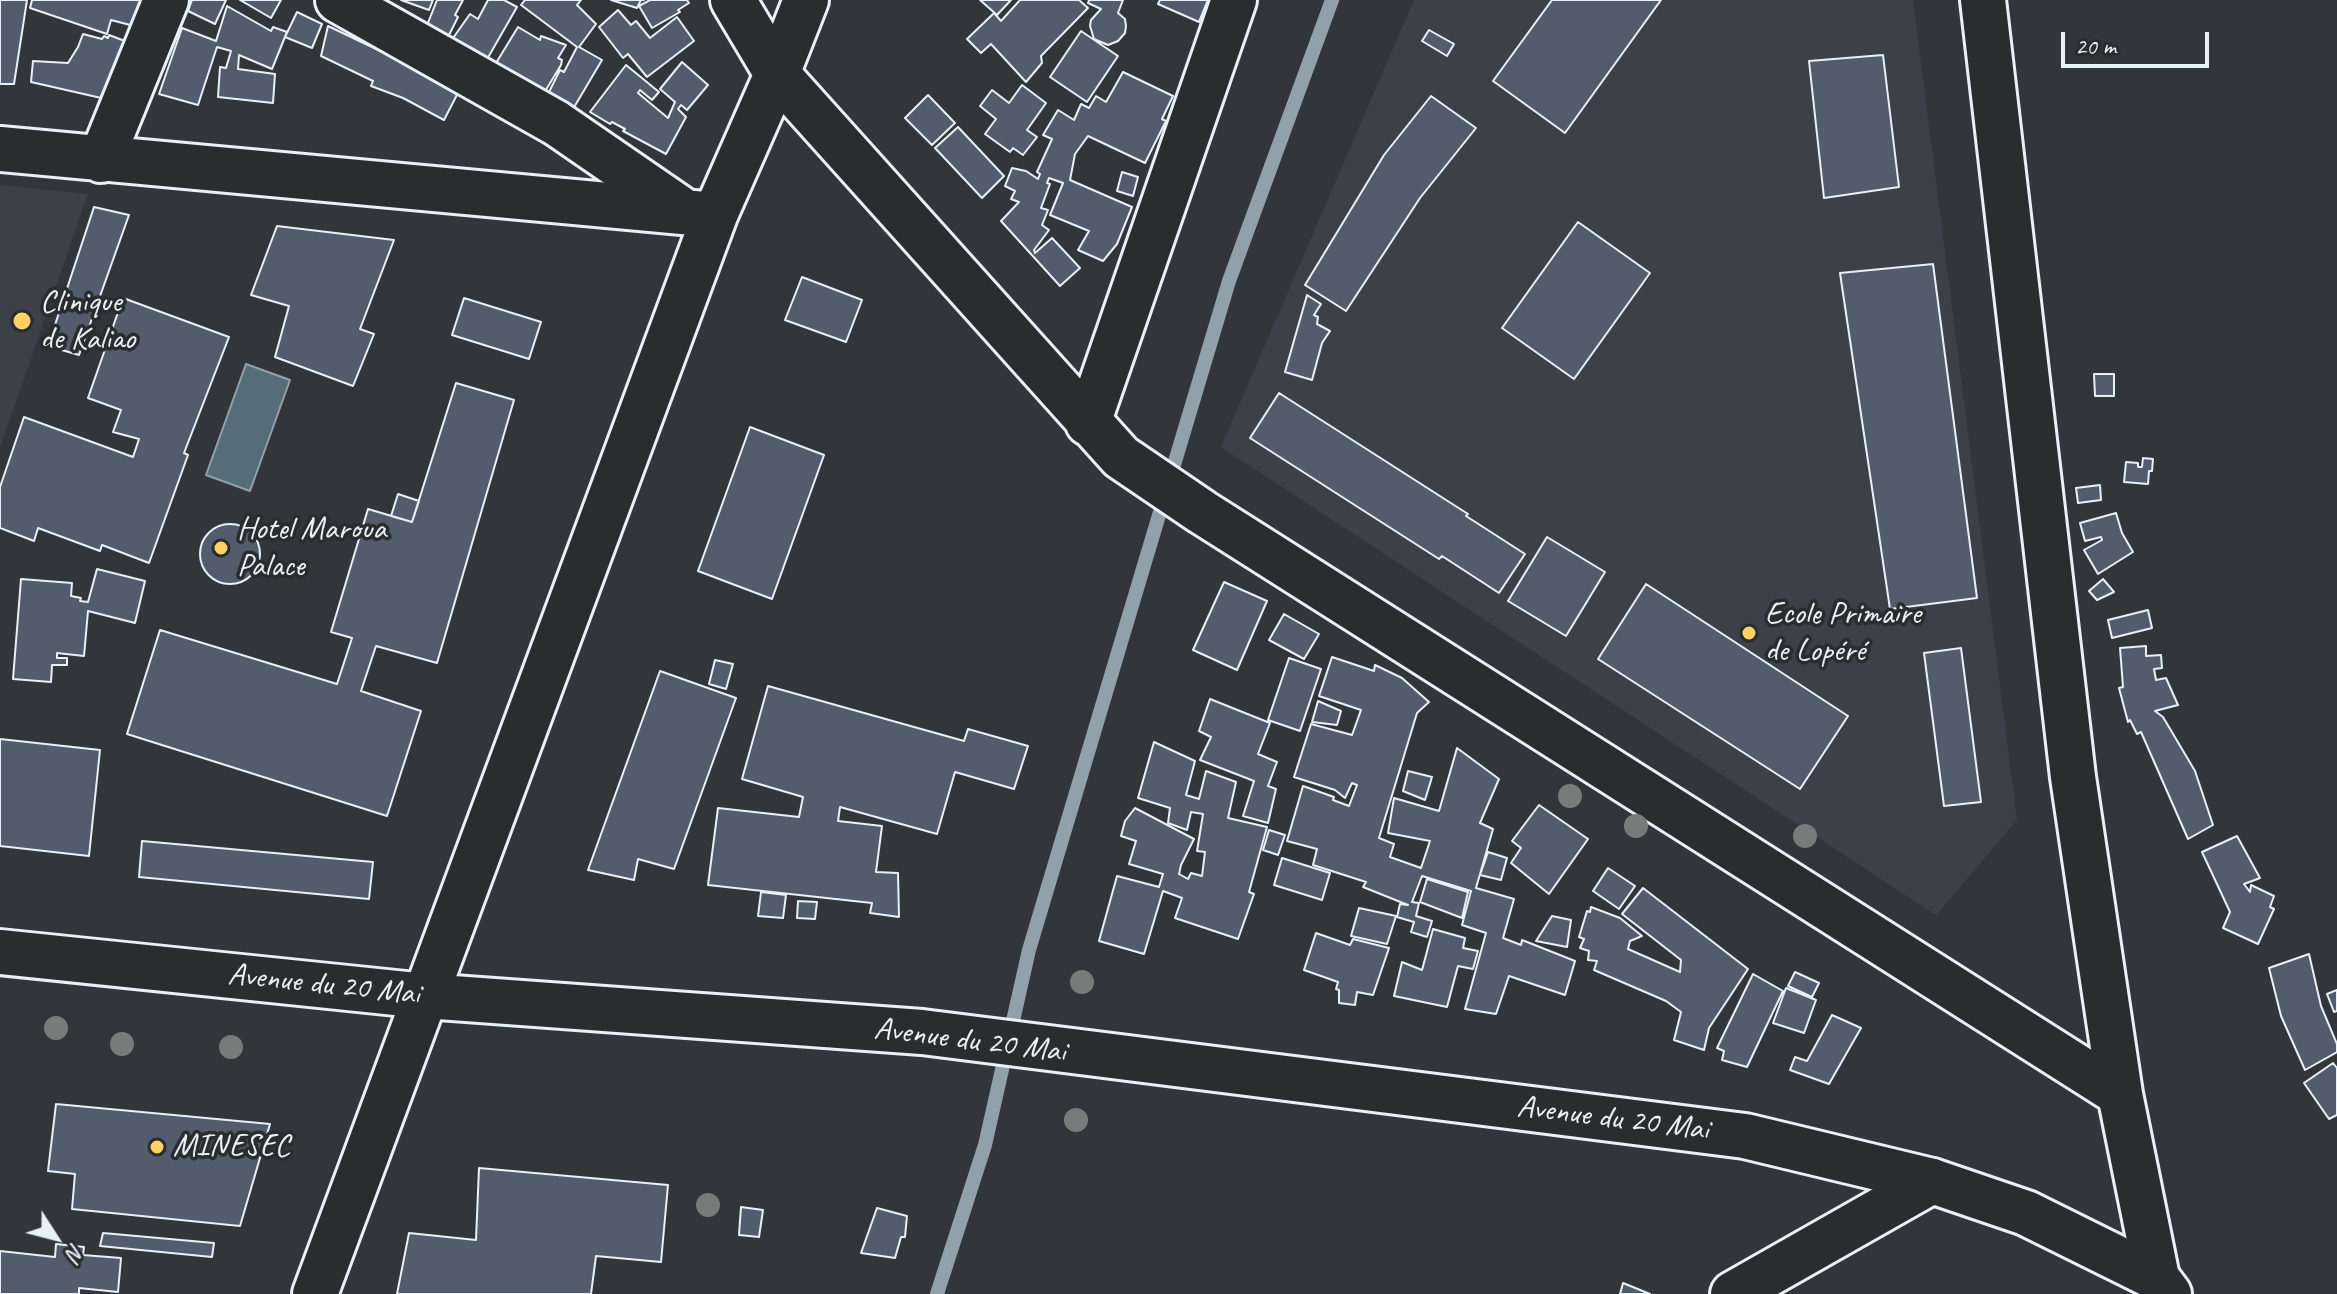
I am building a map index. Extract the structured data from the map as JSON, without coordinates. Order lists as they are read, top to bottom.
{
  "streets": {
    "street": ["Avenue du 20 Mai"]
  },
  "places": [
    "Clinique de Kaliao",
    "Hotel Maroua Palace",
    "Ecole Primaire de Lopéré",
    "MINESEC"
  ],
  "scale_bar": "20 m",
  "north": "bottom right"
}
